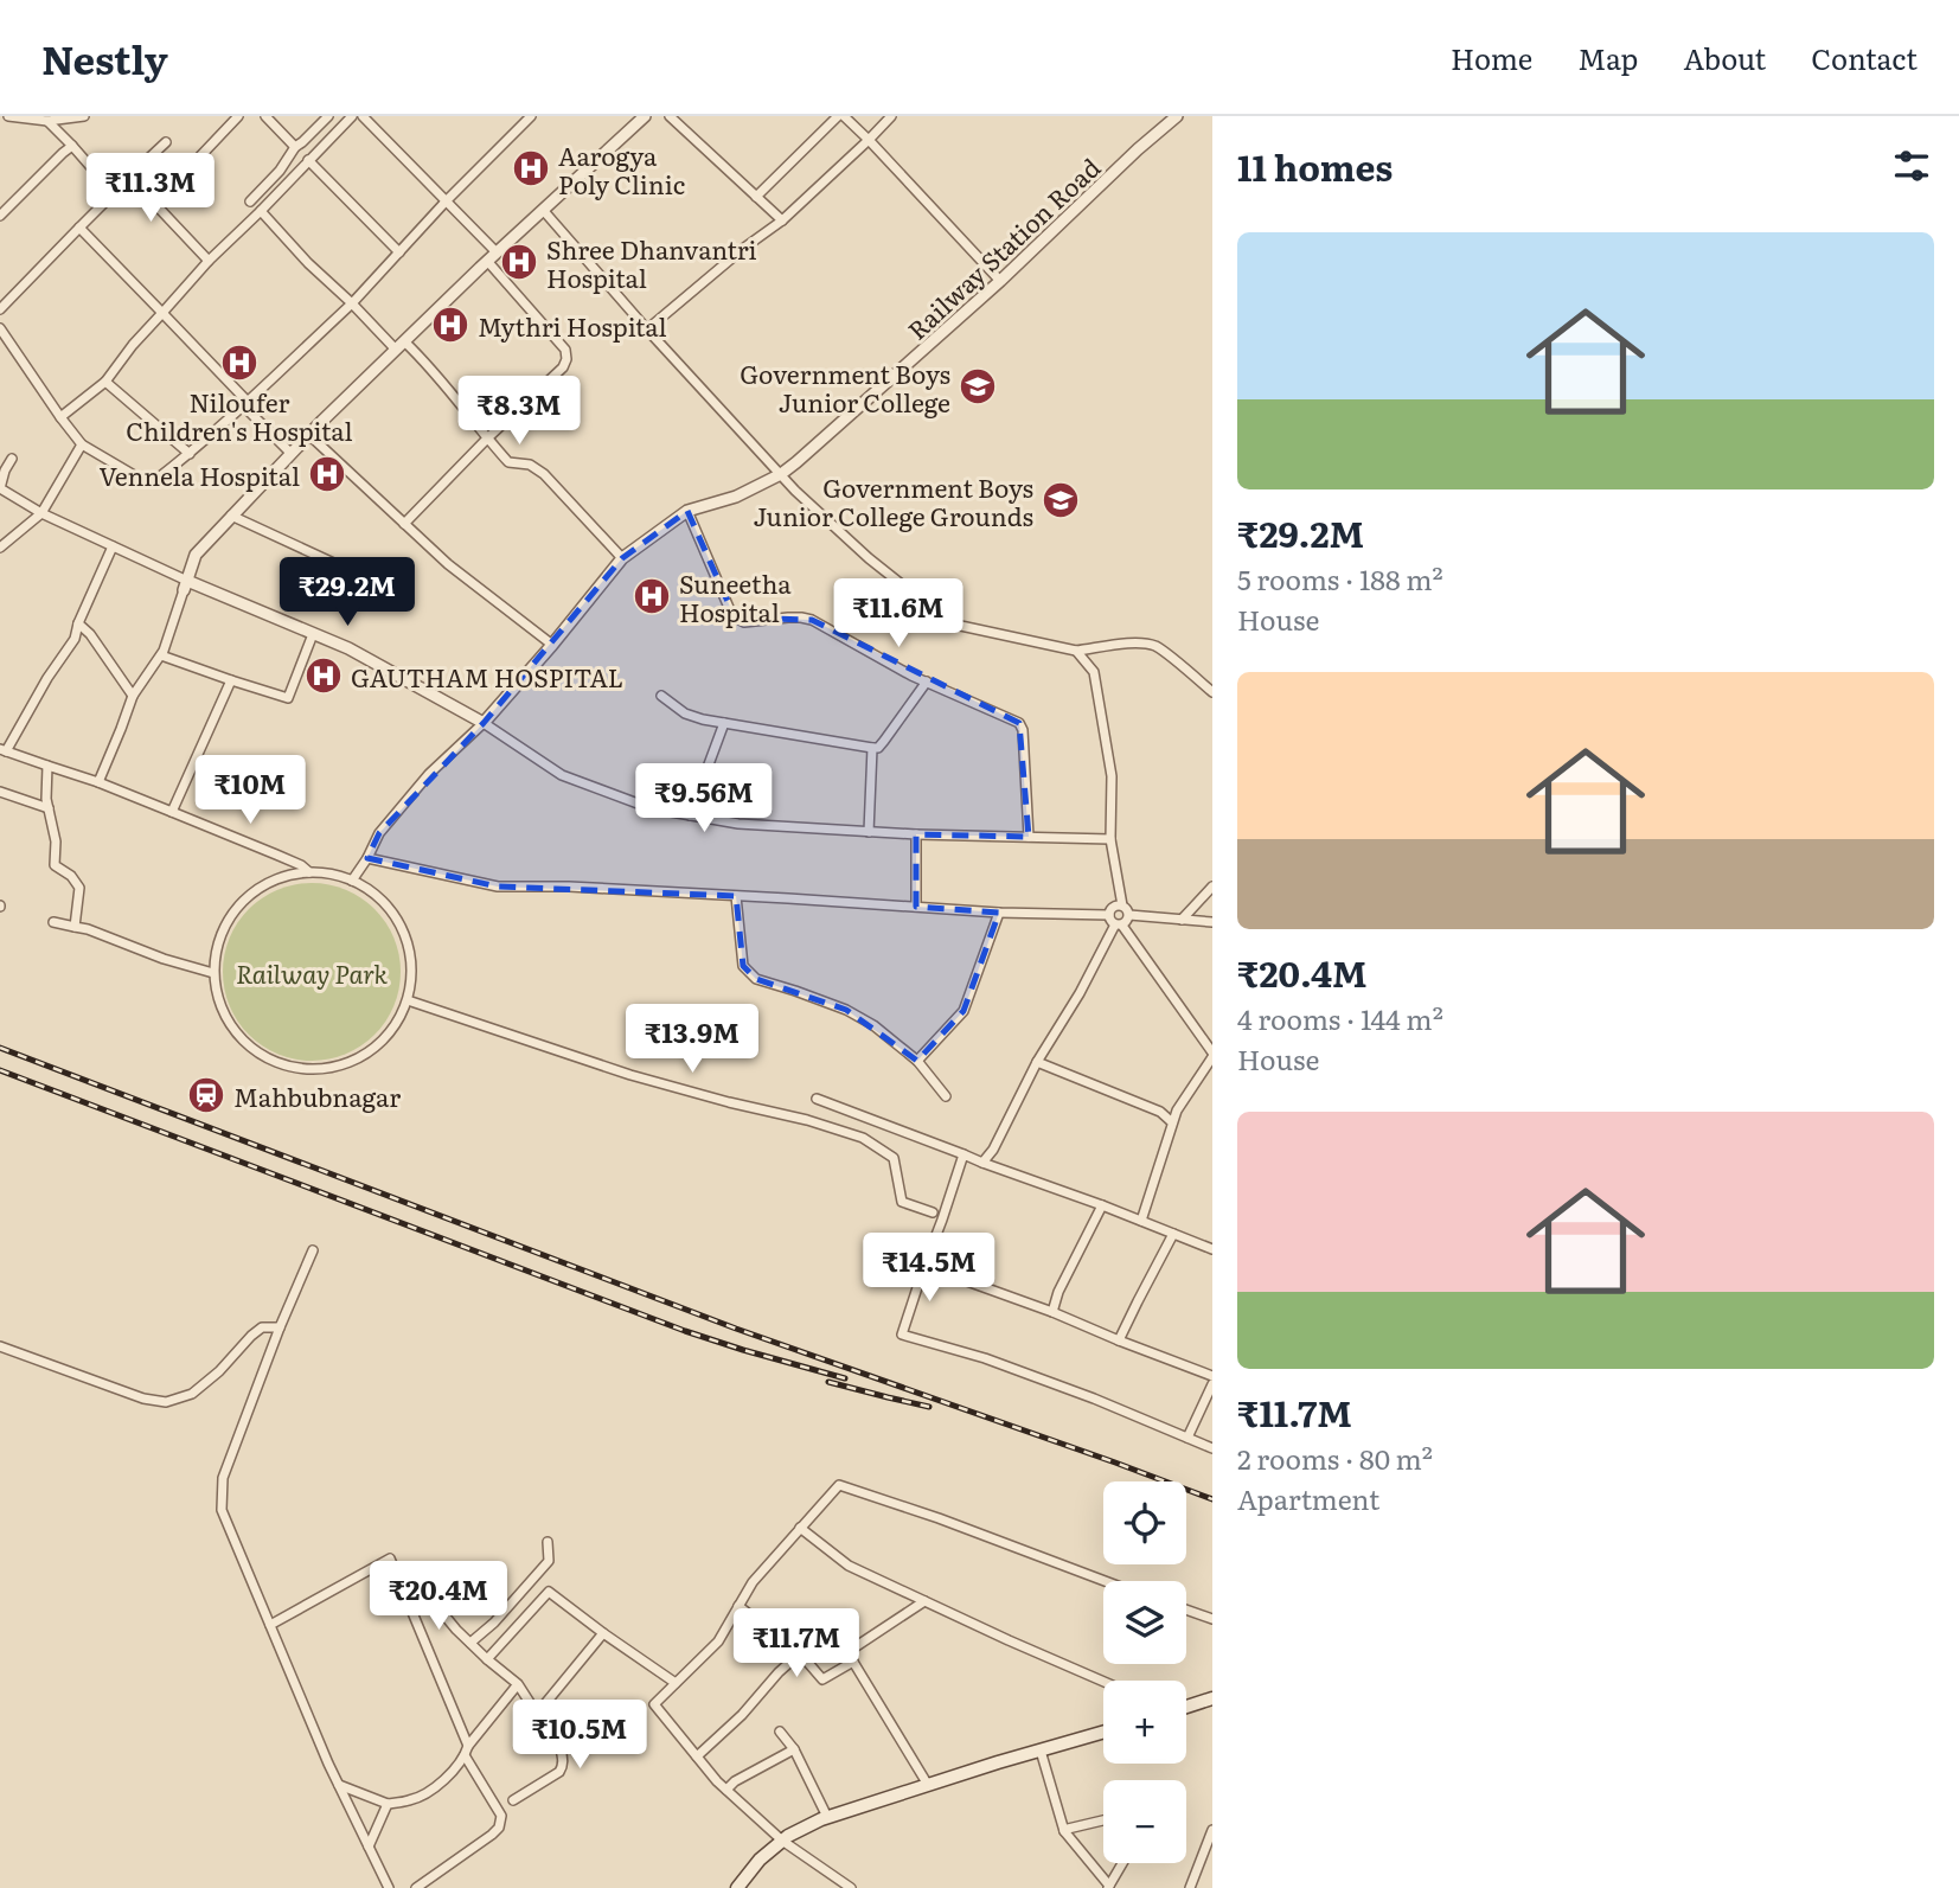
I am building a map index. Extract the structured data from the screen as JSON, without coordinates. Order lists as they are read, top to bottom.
{
  "streets": {
    "street": ["Railway Station Road"]
  },
  "parks": ["Railway Park"],
  "places": {
    "hospital": [
      "Aarogya Poly Clinic",
      "Shree Dhanvantri Hospital",
      "Mythri Hospital",
      "Niloufer Children's Hospital",
      "Vennela Hospital",
      "Suneetha Hospital",
      "GAUTHAM HOSPITAL"
    ],
    "school or university": ["Government Boys Junior College", "Government Boys Junior College Grounds"],
    "station": ["Mahbubnagar"]
  },
  "page": {
    "header": "Nestly",
    "nav": [
      "Home",
      "Map",
      "About",
      "Contact"
    ],
    "heading": "11 homes",
    "price": [
      "₹11.3M",
      "₹8.3M",
      "₹29.2M",
      "₹11.6M",
      "₹10M",
      "₹9.56M",
      "₹13.9M",
      "₹14.5M",
      "₹20.4M",
      "₹11.7M",
      "₹10.5M"
    ],
    "list": [
      {
        "name": "₹29.2M",
        "note": "5 rooms · 188 m² · House"
      },
      {
        "name": "₹20.4M",
        "note": "4 rooms · 144 m² · House"
      },
      {
        "name": "₹11.7M",
        "note": "2 rooms · 80 m² · Apartment"
      }
    ],
    "map_buttons": ["+", "−"]
  }
}
